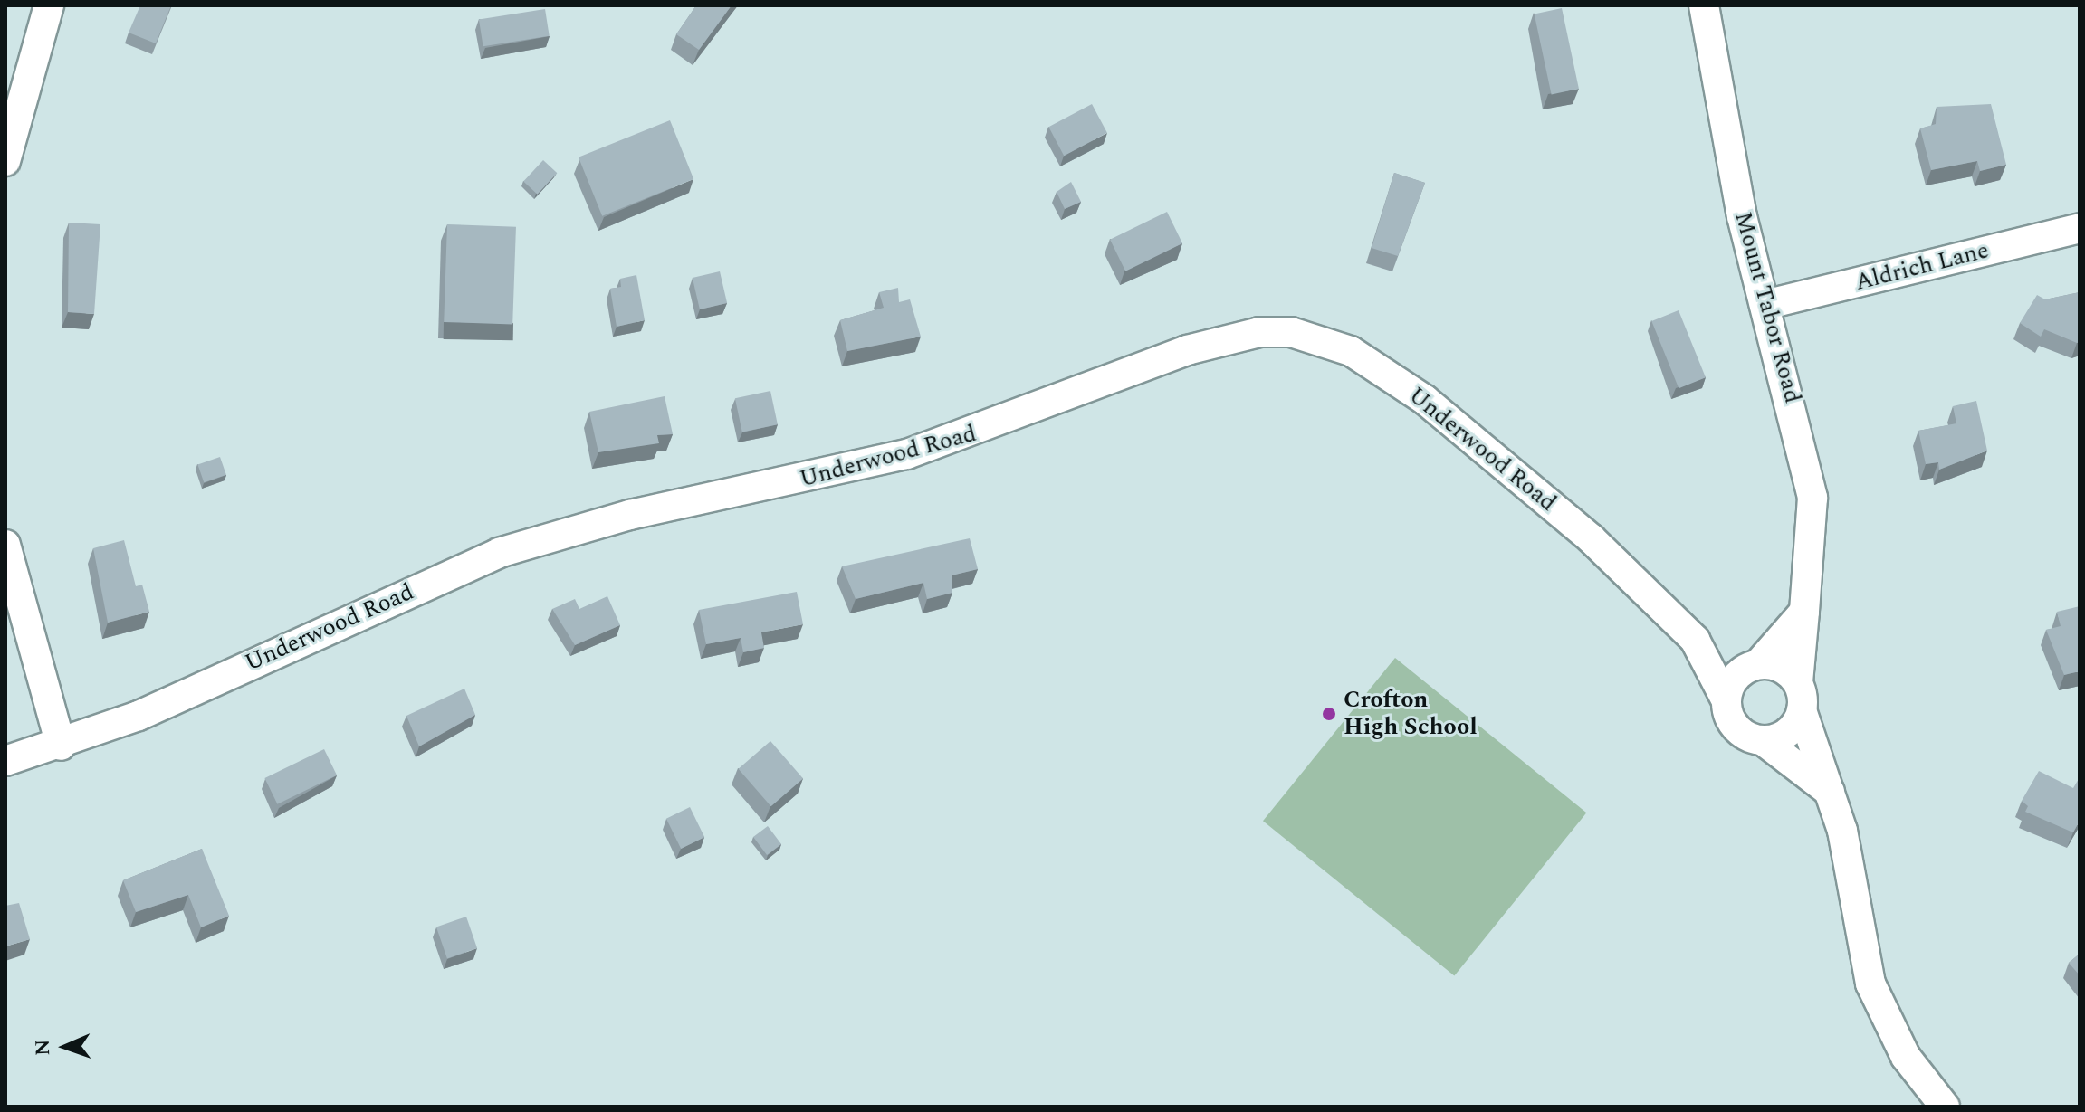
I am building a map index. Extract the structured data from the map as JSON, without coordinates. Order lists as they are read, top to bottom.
{
  "streets": {
    "street": ["Aldrich Lane", "Mount Tabor Road", "Underwood Road"]
  },
  "crossings": [
    ["Aldrich Lane", "Mount Tabor Road"],
    ["Mount Tabor Road", "Underwood Road"]
  ],
  "places": ["Crofton High School"],
  "north": "left"
}
